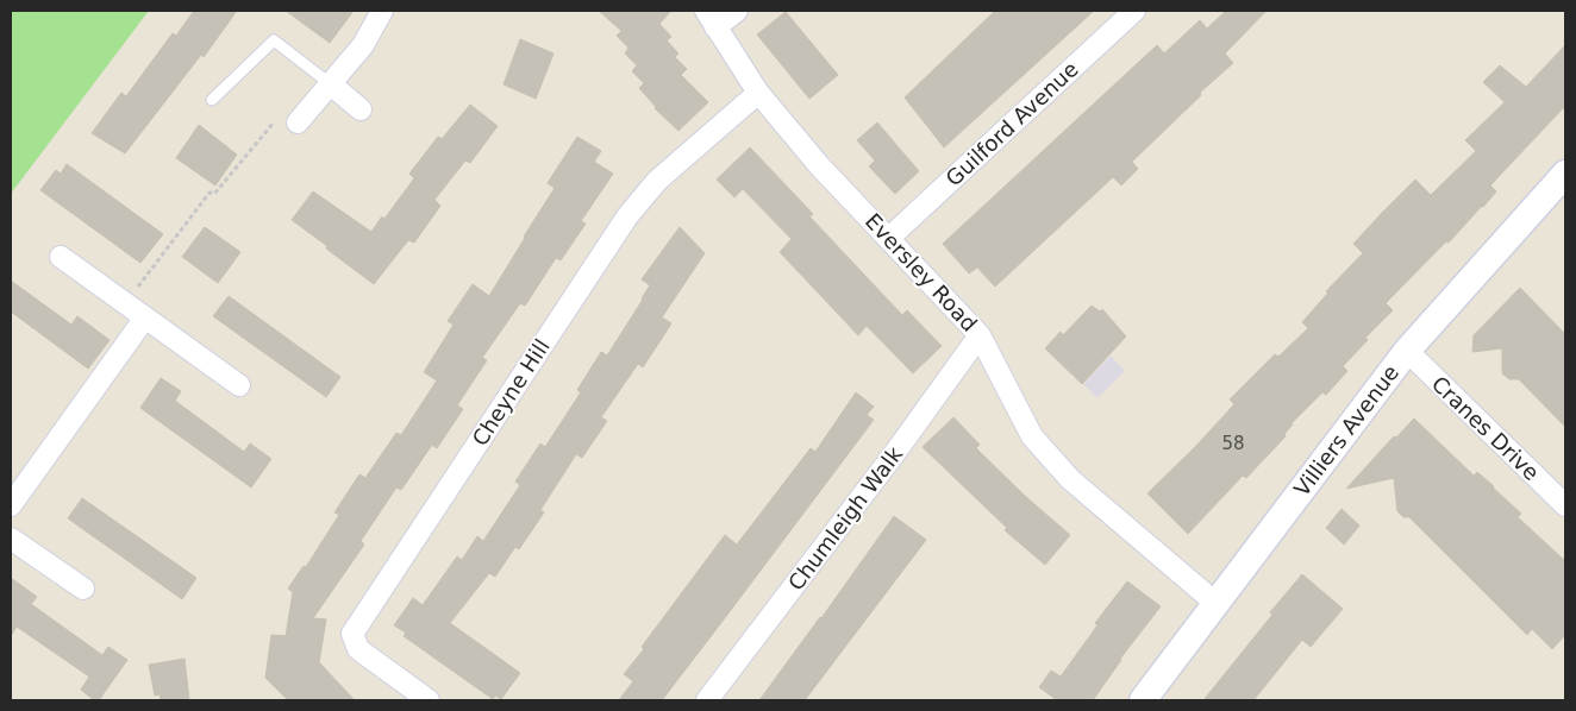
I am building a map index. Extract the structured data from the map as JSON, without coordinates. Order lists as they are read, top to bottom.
{
  "streets": {
    "street": [
      "Guilford Avenue",
      "Eversley Road",
      "Cheyne Hill",
      "Cranes Drive",
      "Villiers Avenue",
      "Chumleigh Walk"
    ]
  },
  "crossings": [
    ["Guilford Avenue", "Eversley Road"],
    ["Eversley Road", "Cheyne Hill"],
    ["Eversley Road", "Villiers Avenue"],
    ["Eversley Road", "Chumleigh Walk"],
    ["Cranes Drive", "Villiers Avenue"]
  ],
  "house_numbers": ["58"]
}
